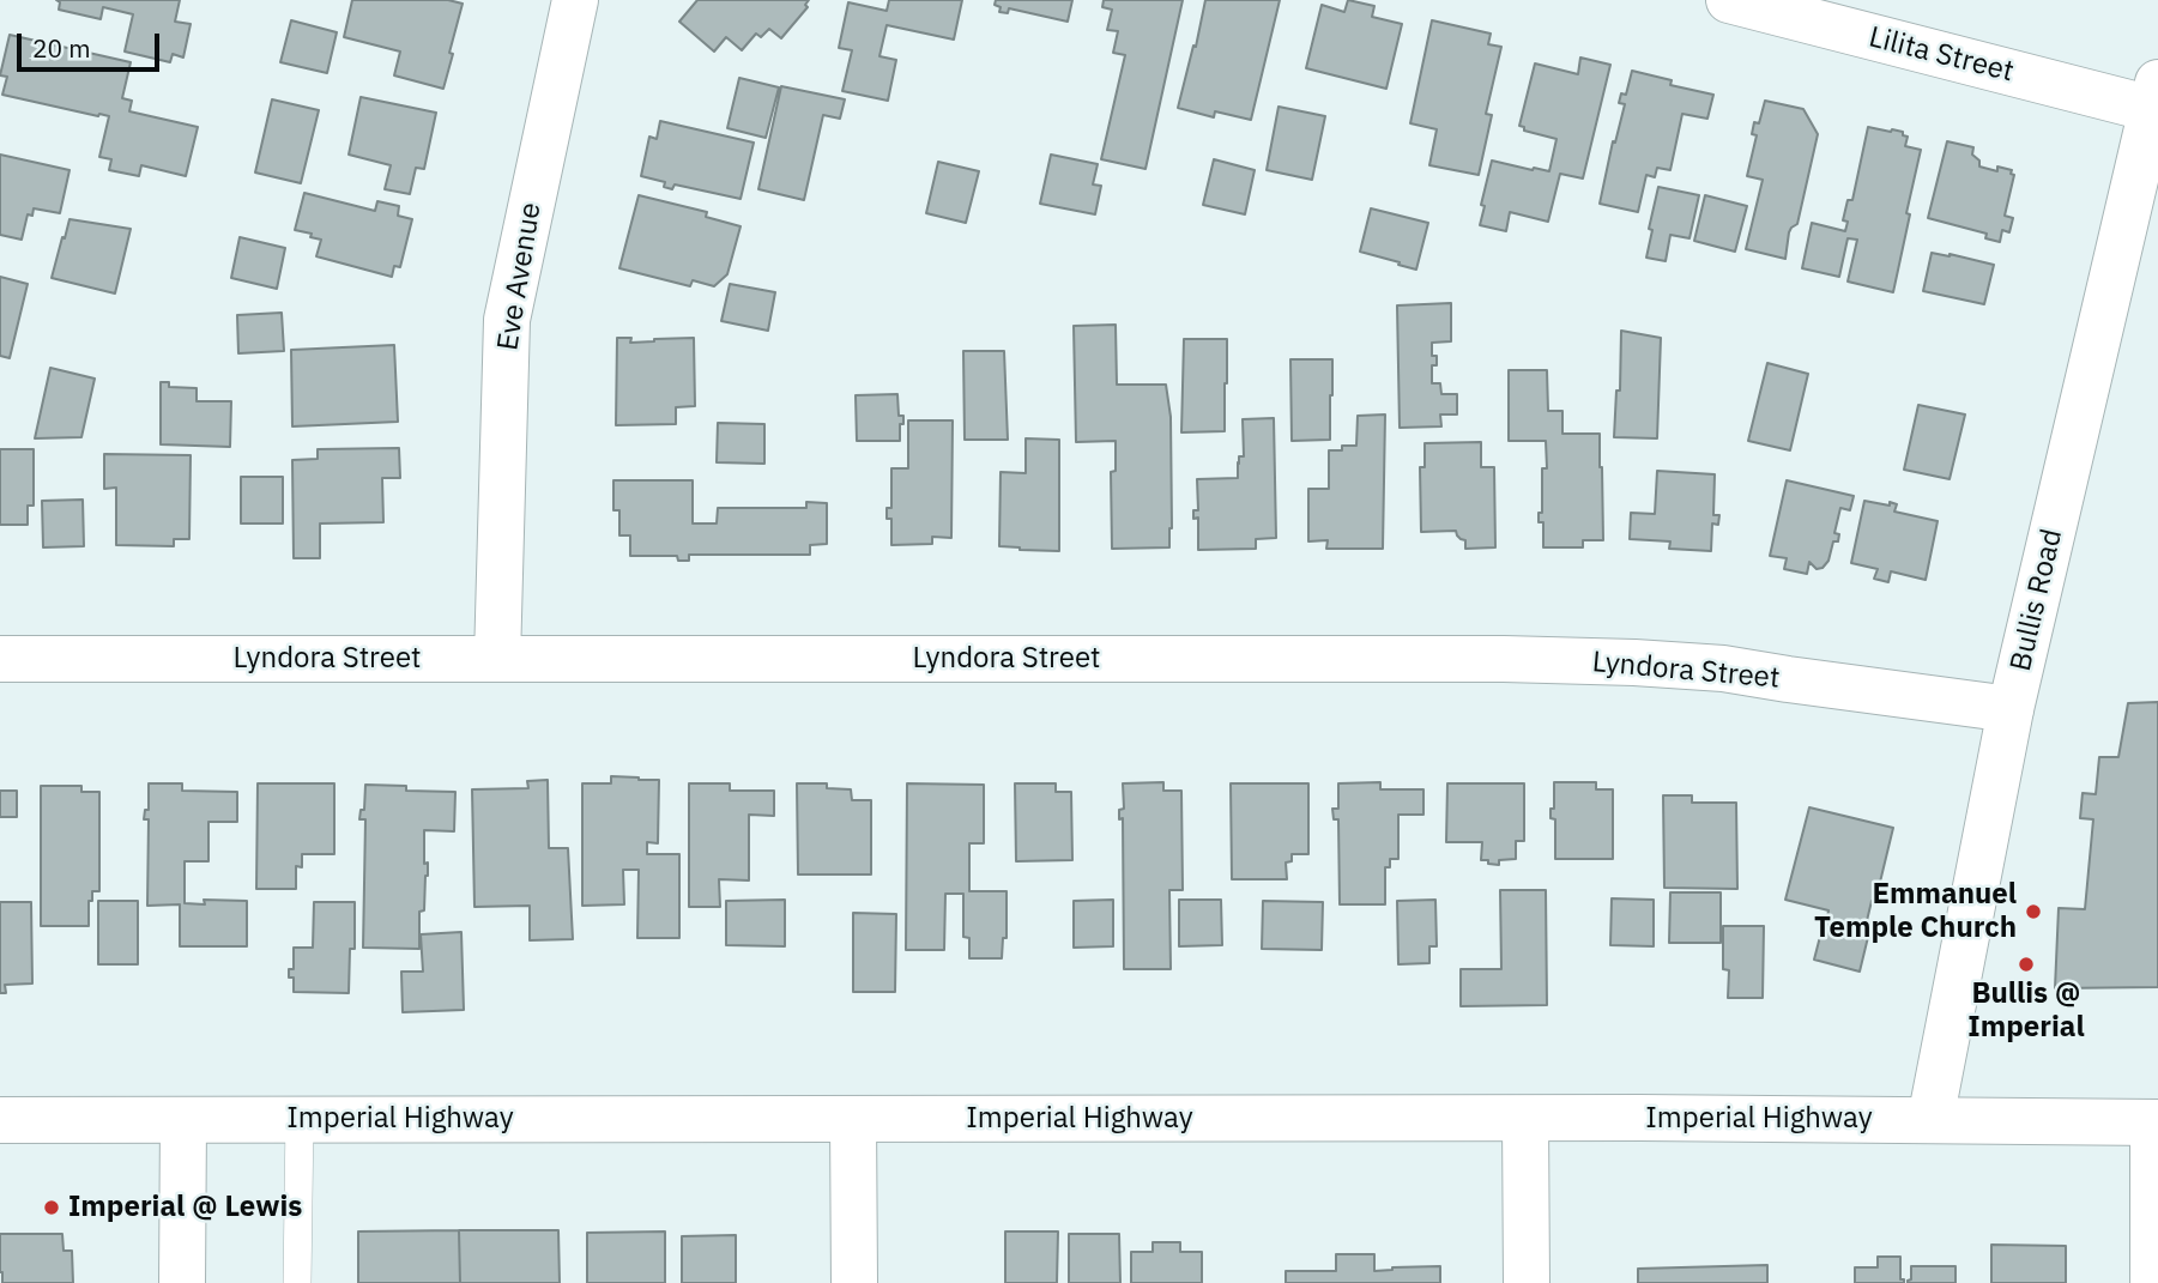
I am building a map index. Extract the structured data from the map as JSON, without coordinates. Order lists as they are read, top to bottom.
{
  "streets": {
    "street": [
      "Lilita Street",
      "Eve Avenue",
      "Bullis Road",
      "Lyndora Street",
      "Imperial Highway"
    ]
  },
  "crossings": [
    ["Lilita Street", "Bullis Road"],
    ["Eve Avenue", "Lyndora Street"],
    ["Bullis Road", "Lyndora Street"],
    ["Bullis Road", "Imperial Highway"]
  ],
  "places": ["Emmanuel Temple Church", "Bullis @ Imperial", "Imperial @ Lewis"],
  "scale_bar": "20 m"
}
